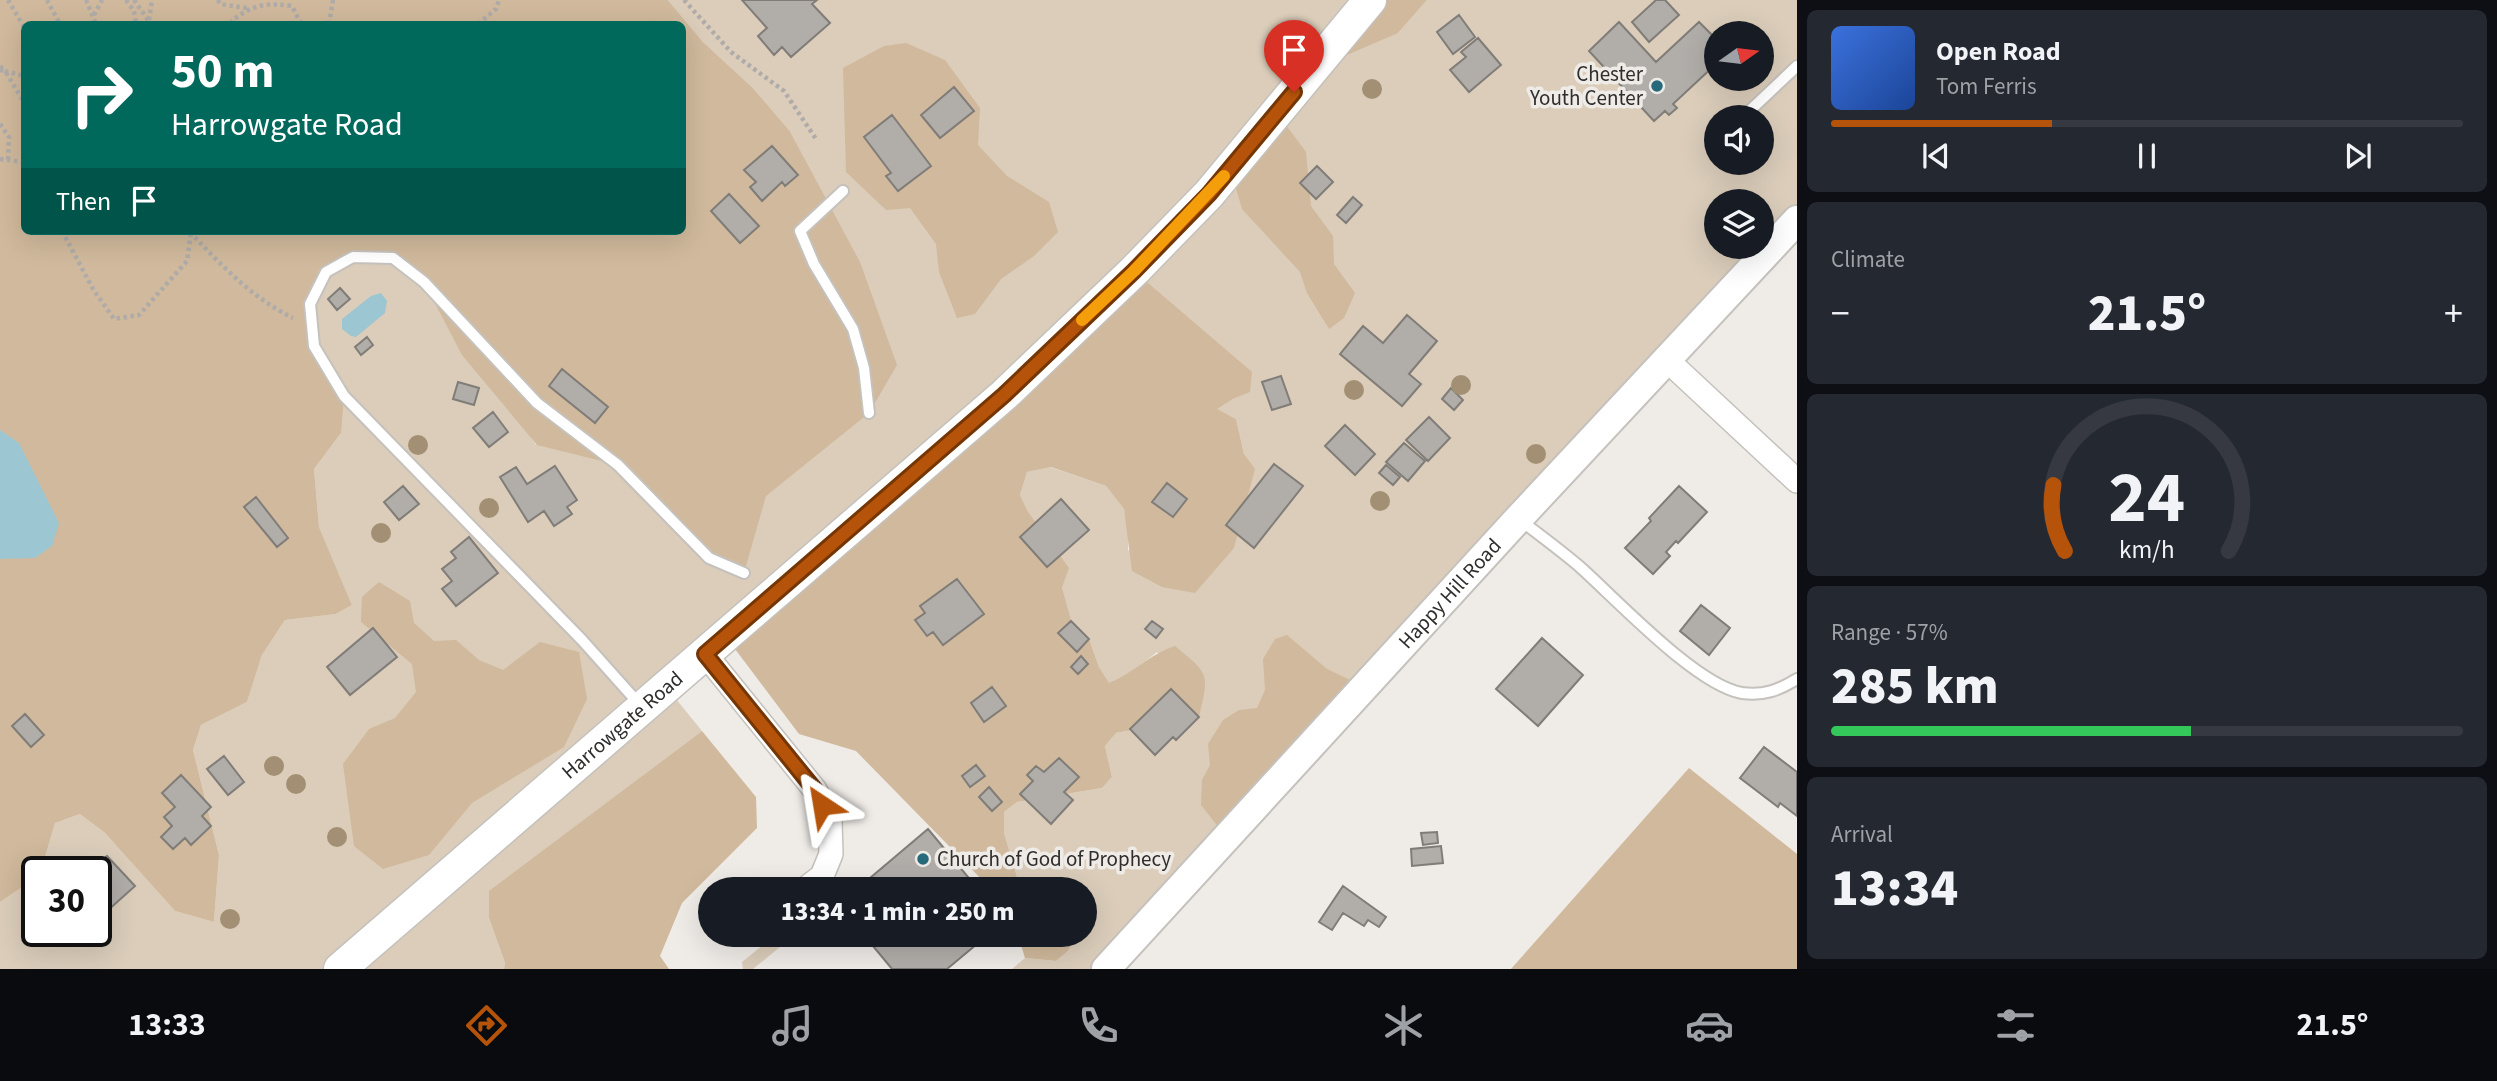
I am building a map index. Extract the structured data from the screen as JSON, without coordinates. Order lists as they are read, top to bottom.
{
  "streets": {
    "main road": ["Harrowgate Road"],
    "street": ["Happy Hill Road"]
  },
  "places": ["Chester Youth Center", "Church of God of Prophecy"],
  "north": "right",
  "page": {
    "turn": ["50 m", "Harrowgate Road"],
    "song": ["Open Road", "Tom Ferris"],
    "then": "Then",
    "tile": [
      "Climate",
      ["Range · 57%", "285 km"],
      ["Arrival", "13:34"]
    ],
    "heat": ["−", "21.5°", "+"],
    "limit": "30",
    "trip": "13:34 · 1 min · 250 m",
    "tabs": ["13:33", "21.5°"],
    "gauge": ["24", "km/h"]
  }
}
